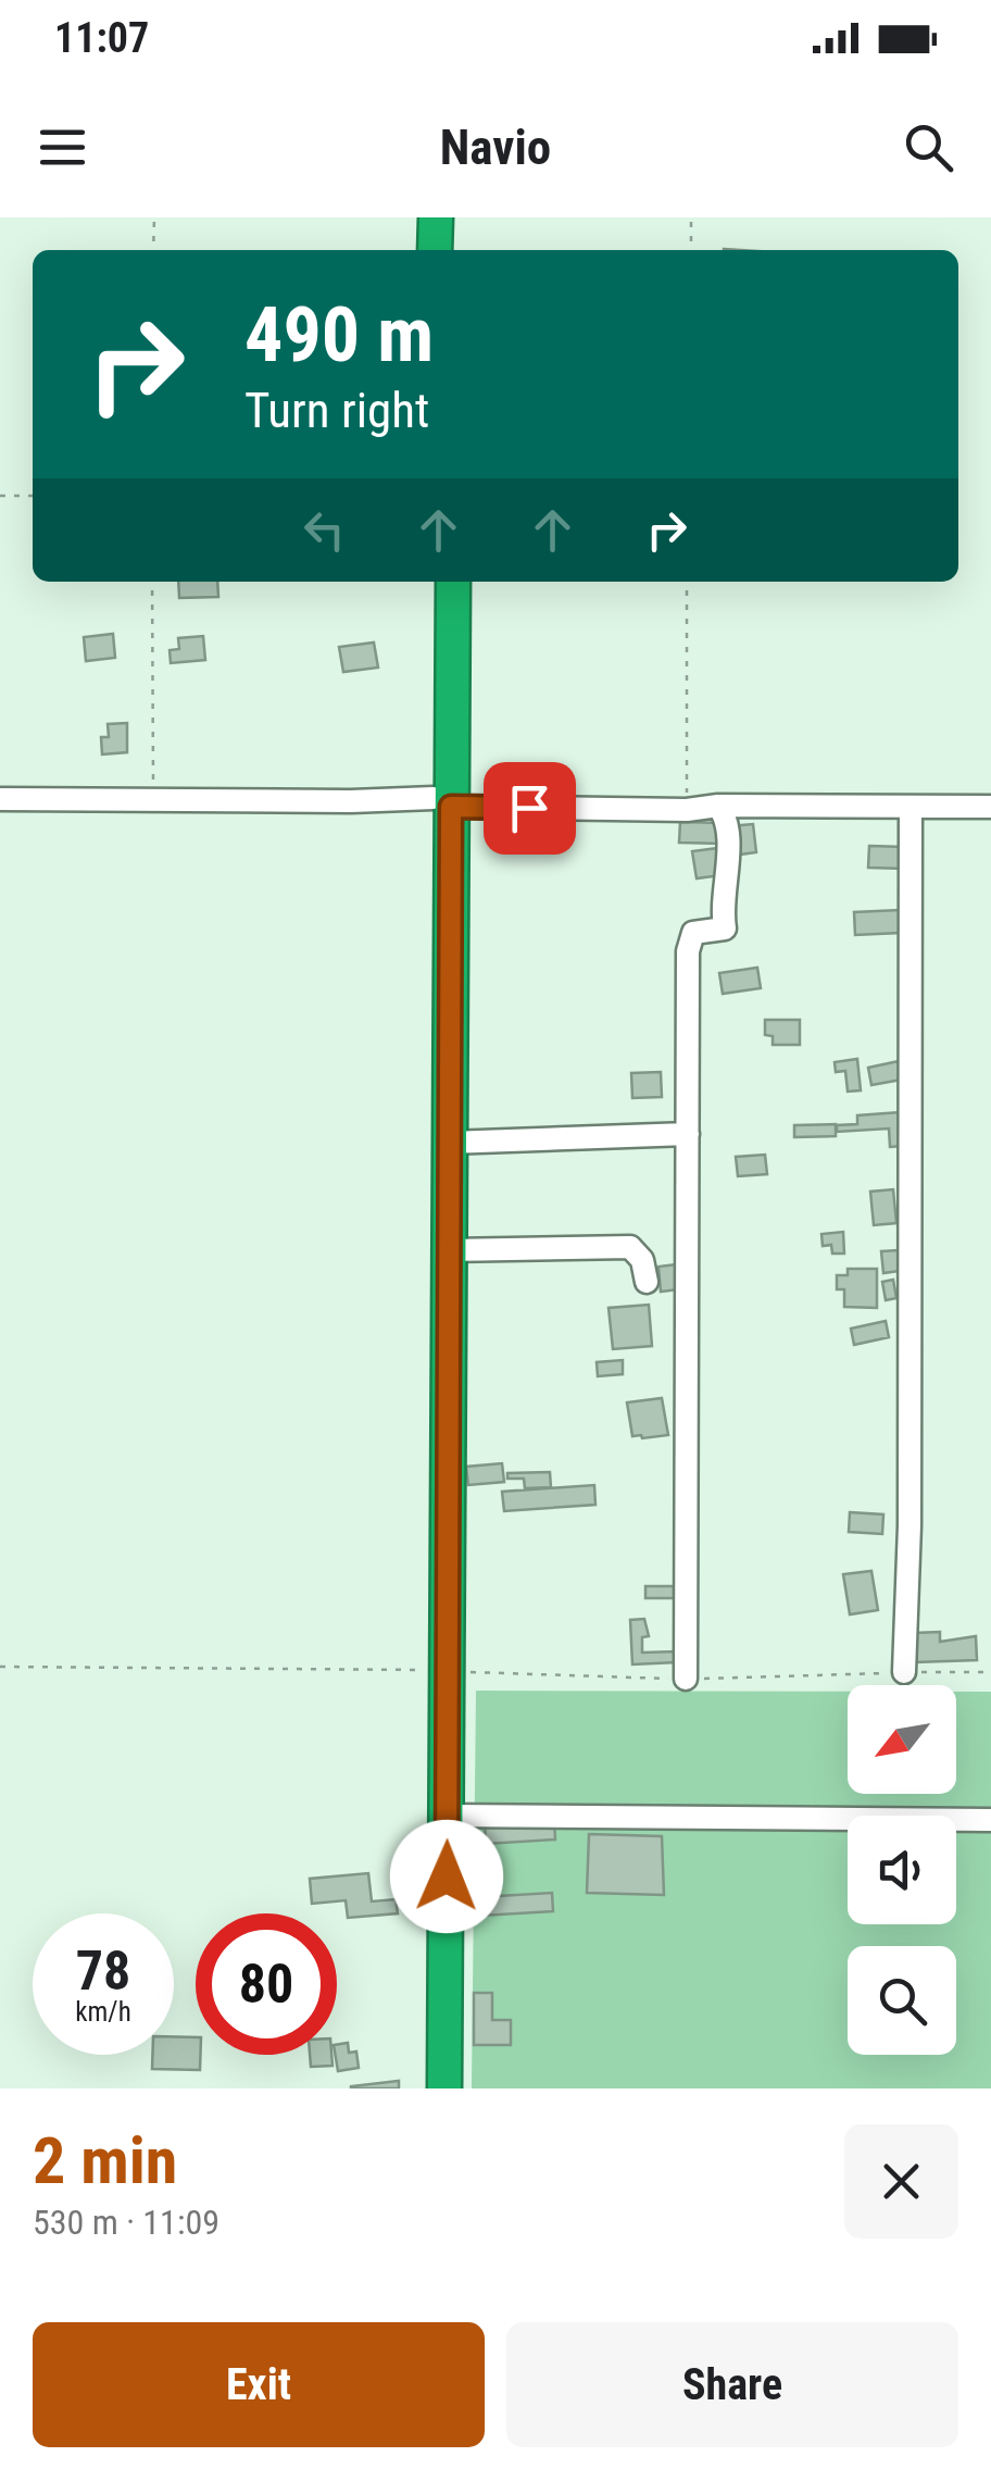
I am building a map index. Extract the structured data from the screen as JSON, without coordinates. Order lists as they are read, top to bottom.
{
  "north": "bottom left",
  "page": {
    "status": "11:07",
    "header": "Navio",
    "turn": ["490 m", "Turn right"],
    "speed": "78 km/h",
    "limit": "80",
    "heading": ["2 min", "530 m · 11:09"],
    "buttons": ["Exit", "Share"]
  }
}
